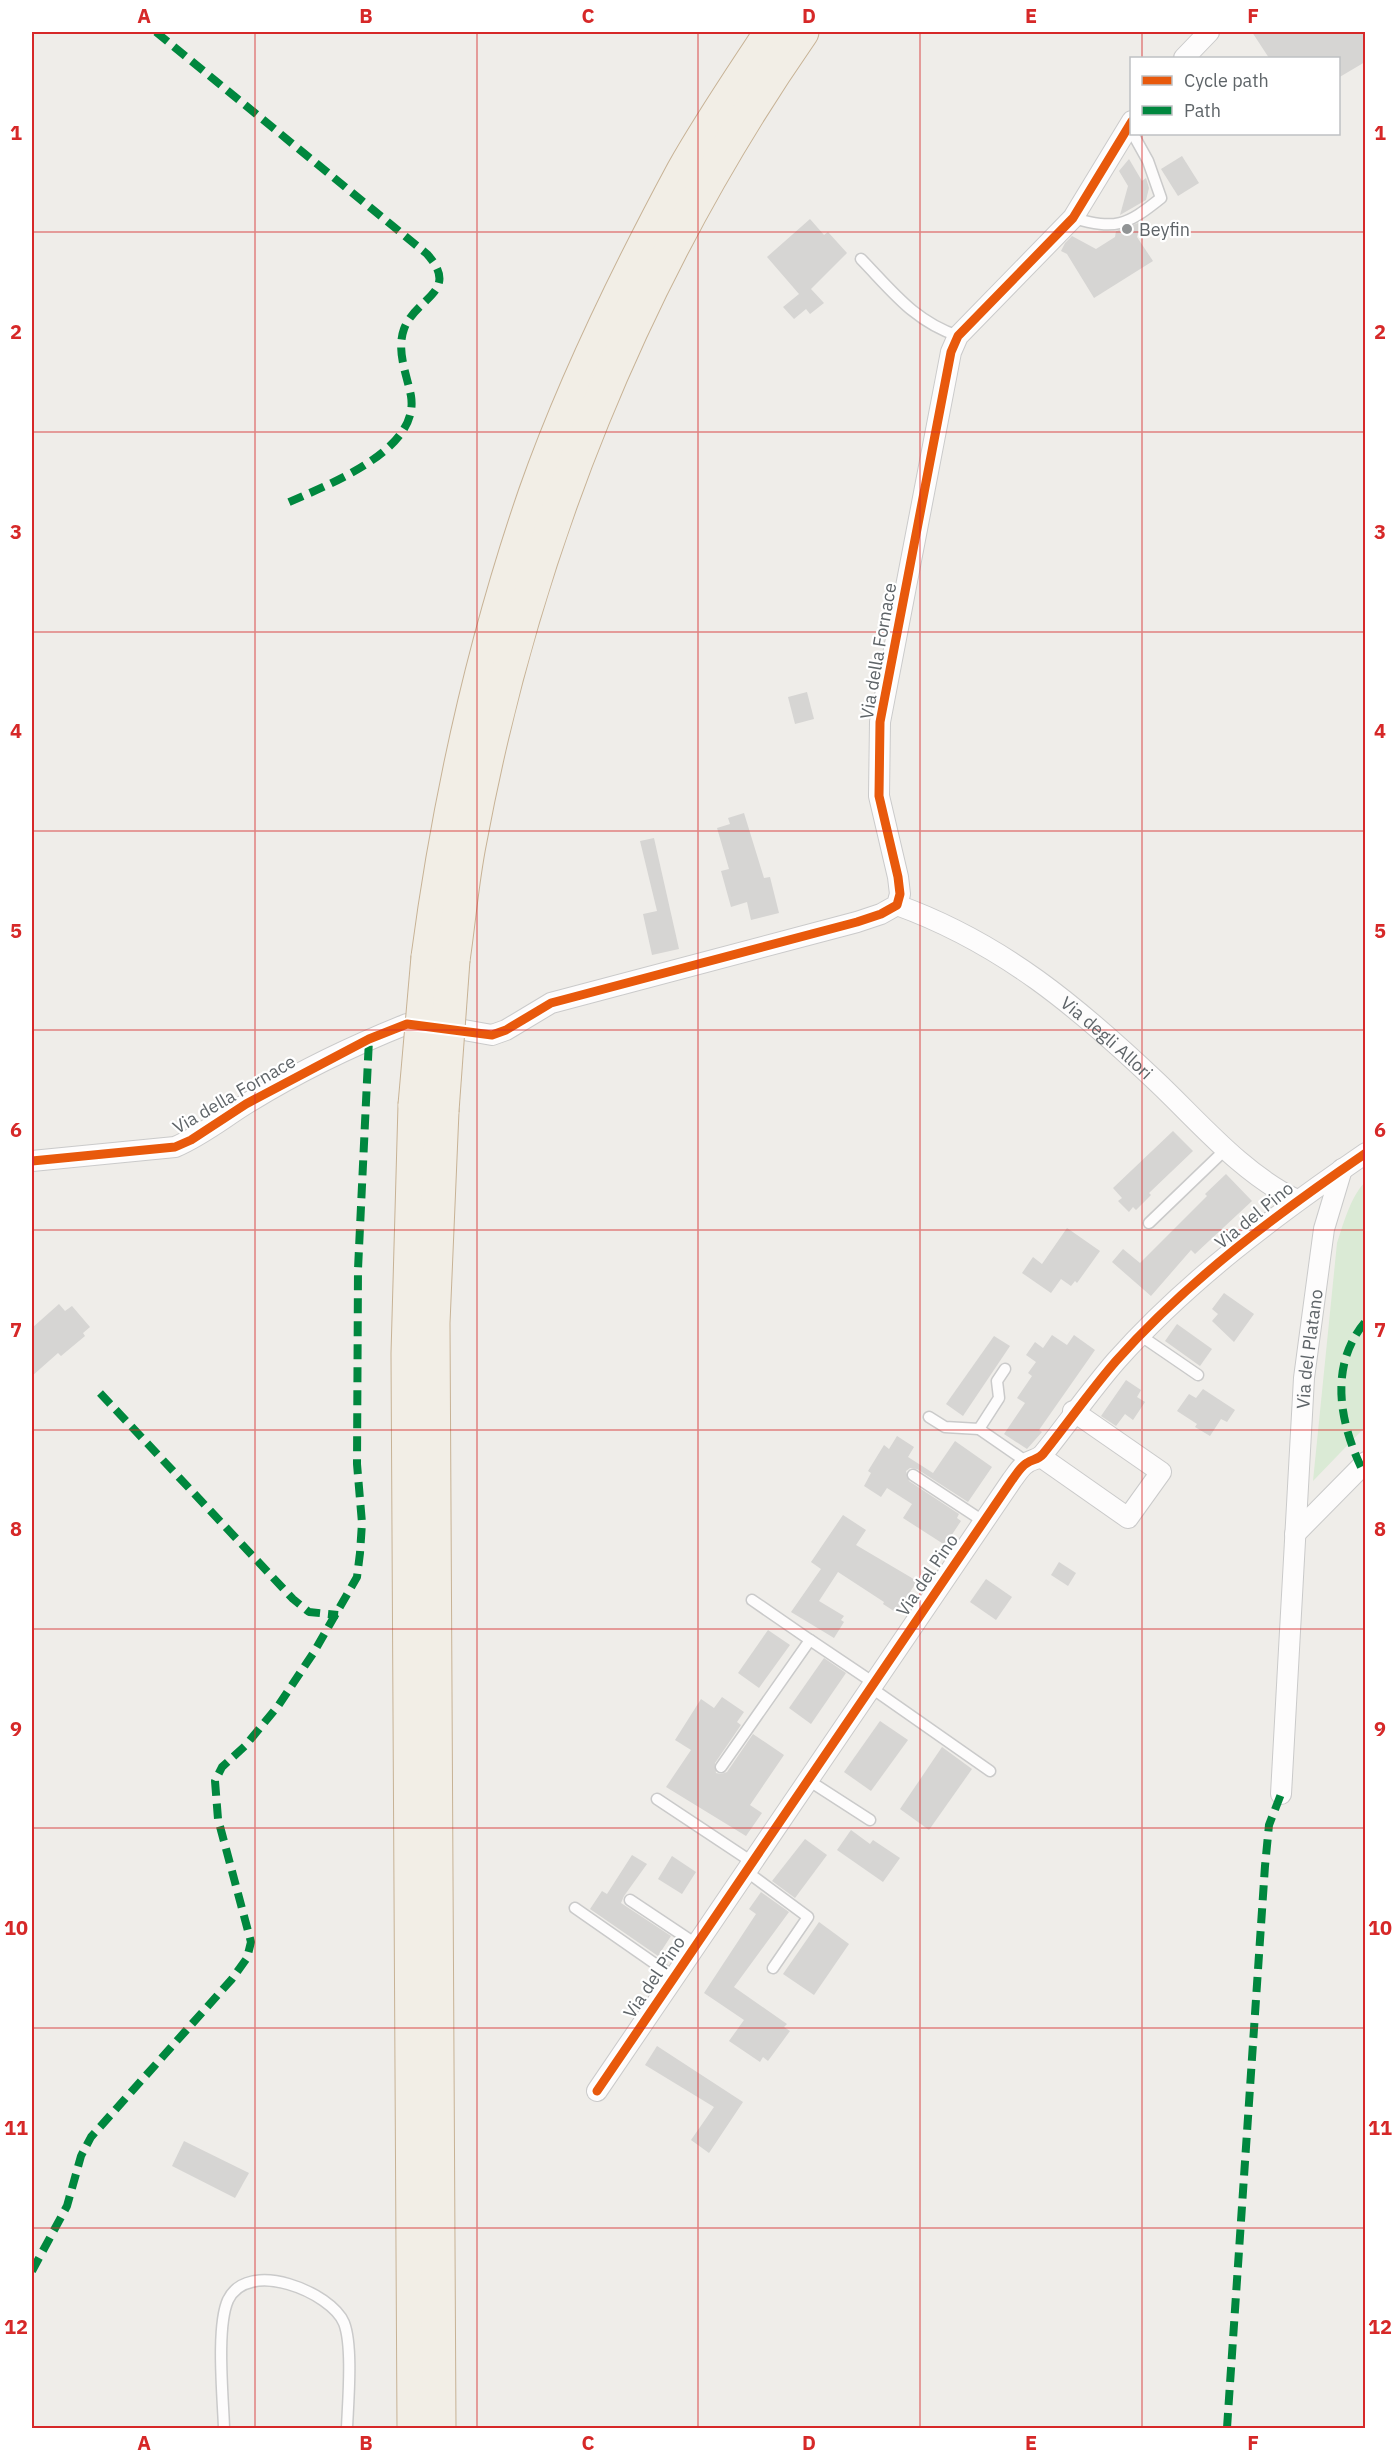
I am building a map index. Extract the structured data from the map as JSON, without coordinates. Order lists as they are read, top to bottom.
{
  "streets": {
    "street": [
      "Via della Fornace",
      "Via degli Allori",
      "Via del Pino",
      "Via del Platano"
    ]
  },
  "crossings": [
    ["Via della Fornace", "Via degli Allori"],
    ["Via degli Allori", "Via del Pino"],
    ["Via del Pino", "Via del Platano"]
  ],
  "places": ["Beyfin"],
  "legend": ["Cycle path", "Path"],
  "grid": {
    "columns": [
      "A",
      "B",
      "C",
      "D",
      "E",
      "F"
    ],
    "rows": [
      "1",
      "2",
      "3",
      "4",
      "5",
      "6",
      "7",
      "8",
      "9",
      "10",
      "11",
      "12"
    ]
  }
}
